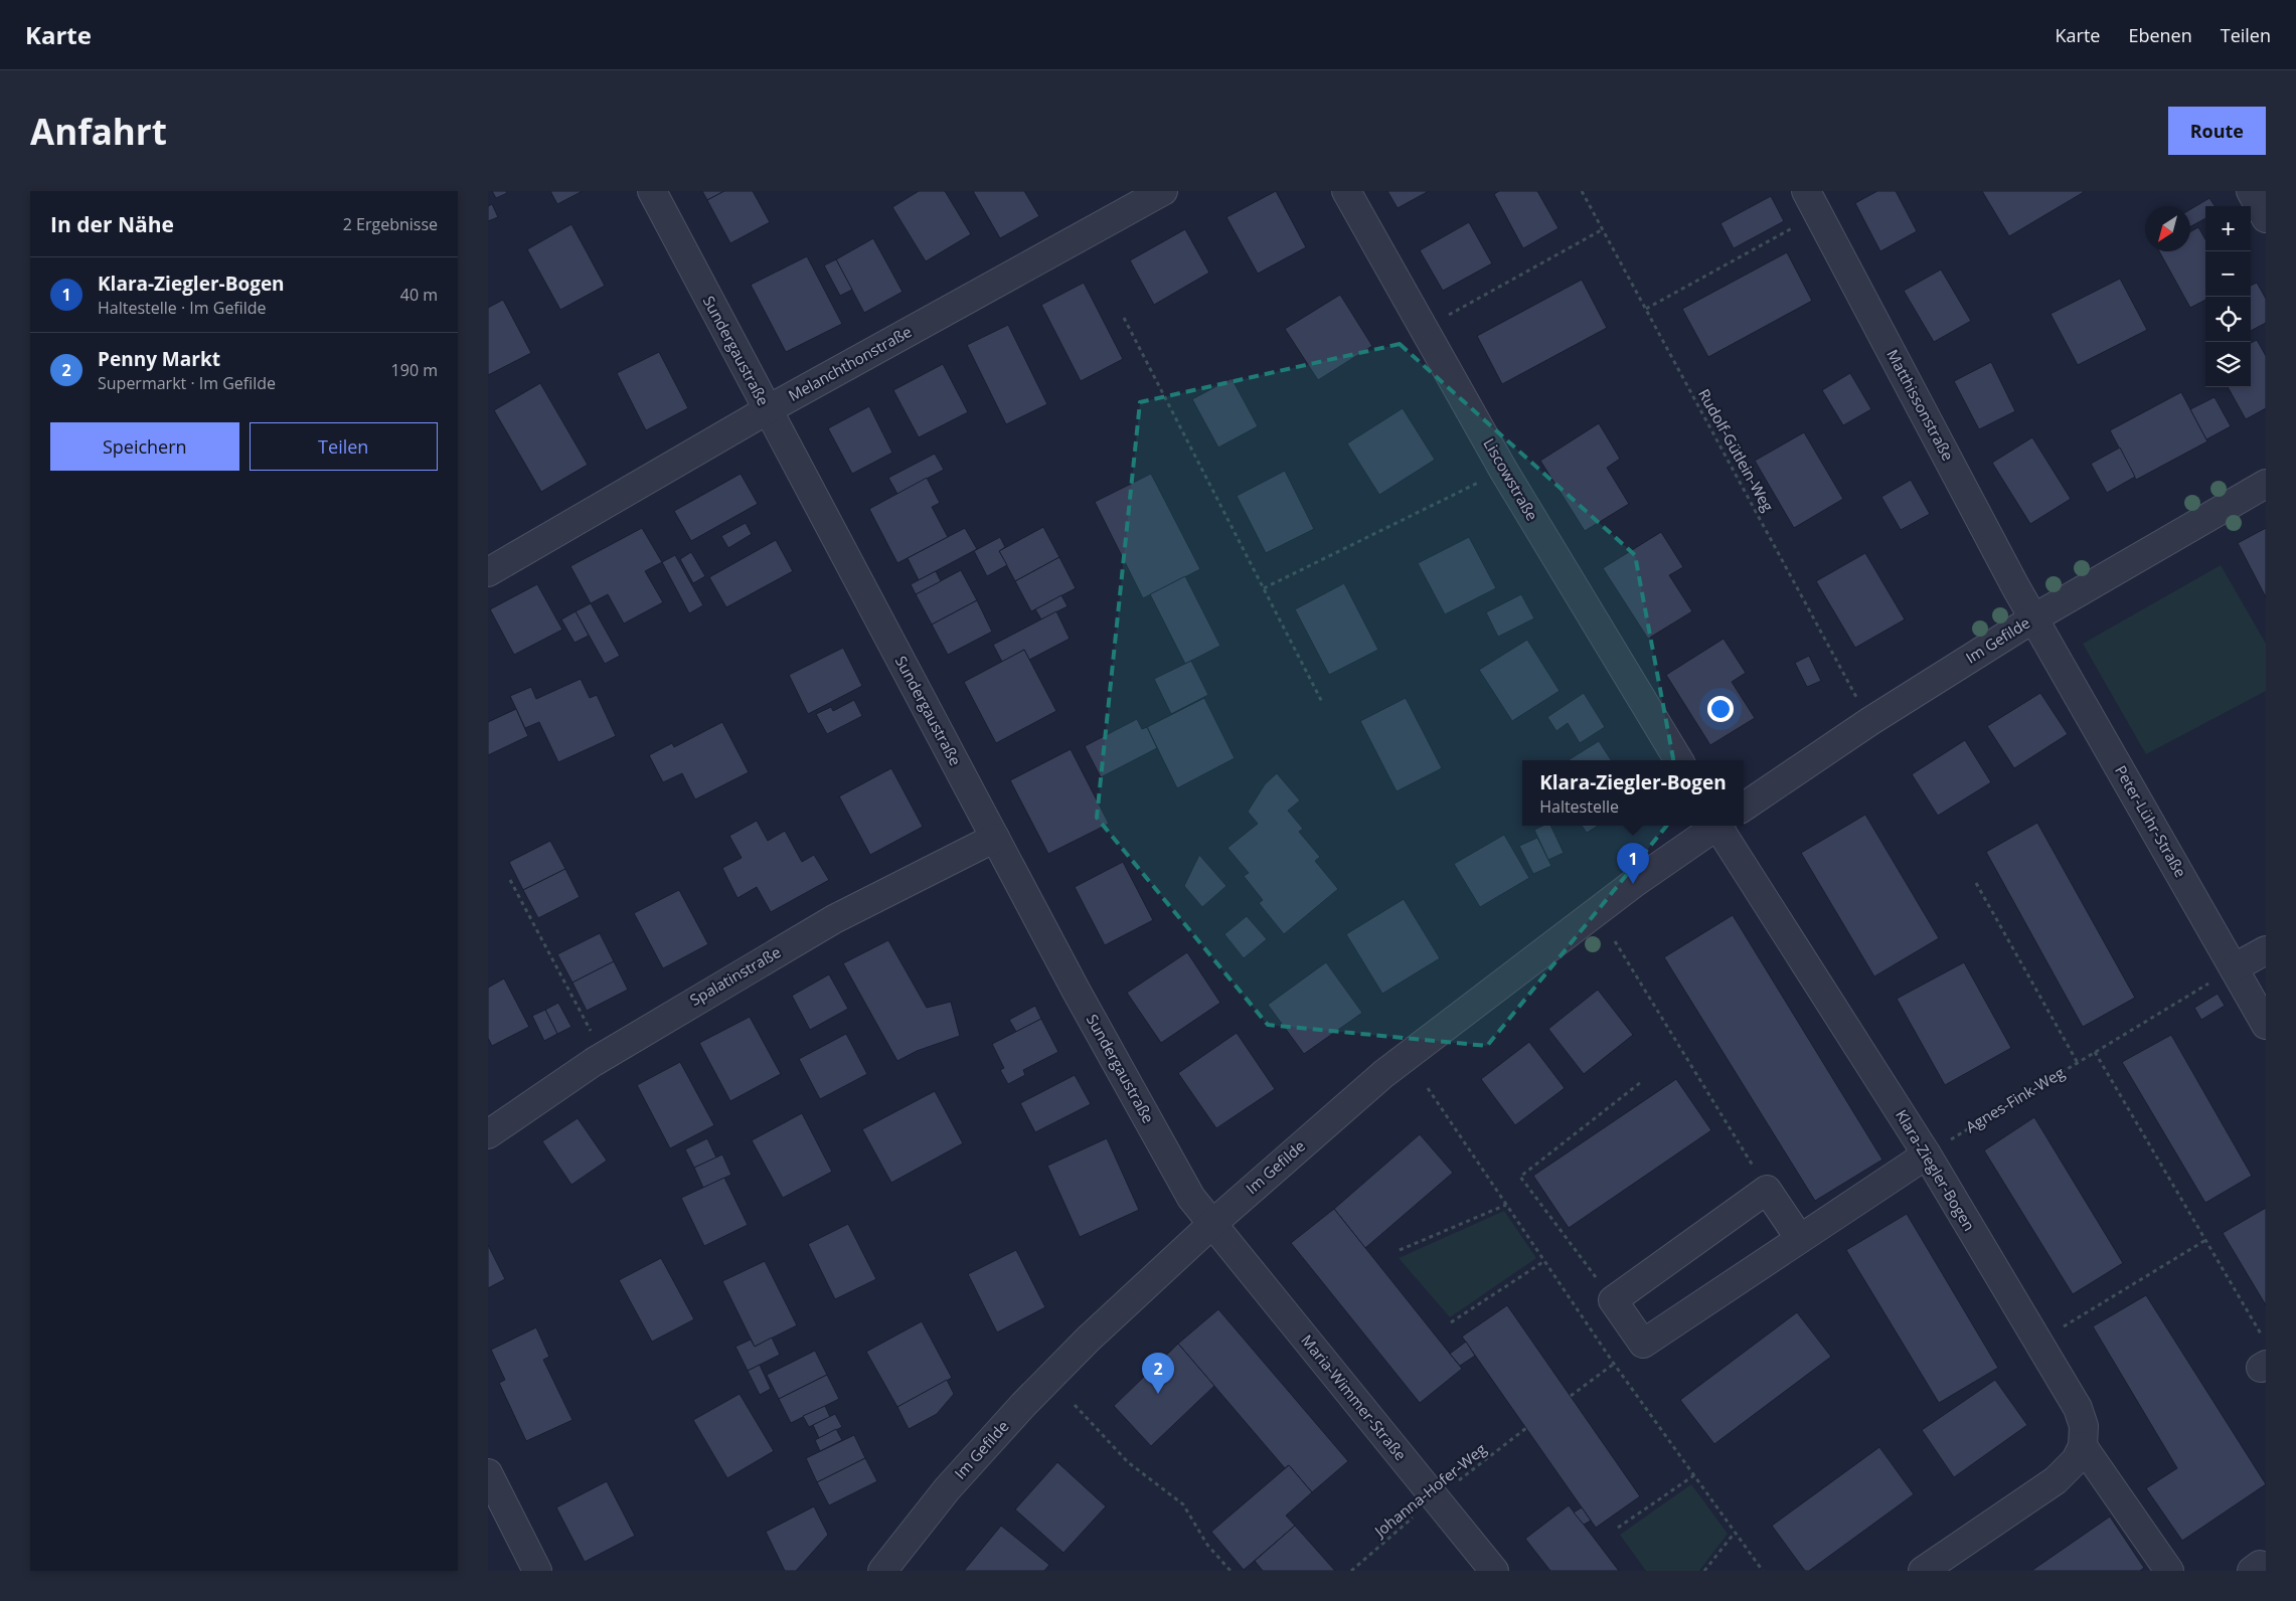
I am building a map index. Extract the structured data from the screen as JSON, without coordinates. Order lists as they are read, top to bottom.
{
  "streets": {
    "street": [
      "Sundergaustraße",
      "Melanchthonstraße",
      "Matthissonstraße",
      "Liscowstraße",
      "Im Gefilde",
      "Peter-Lühr-Straße",
      "Spalatinstraße",
      "Klara-Ziegler-Bogen",
      "Maria-Wimmer-Straße"
    ],
    "path": ["Rudolf-Gütlein-Weg", "Agnes-Fink-Weg", "Johanna-Hofer-Weg"]
  },
  "crossings": [
    ["Sundergaustraße", "Melanchthonstraße"],
    ["Sundergaustraße", "Im Gefilde"],
    ["Sundergaustraße", "Spalatinstraße"],
    ["Sundergaustraße", "Maria-Wimmer-Straße"],
    ["Matthissonstraße", "Im Gefilde"],
    ["Matthissonstraße", "Peter-Lühr-Straße"],
    ["Rudolf-Gütlein-Weg", "Im Gefilde"],
    ["Im Gefilde", "Peter-Lühr-Straße"],
    ["Im Gefilde", "Maria-Wimmer-Straße"],
    ["Peter-Lühr-Straße", "Agnes-Fink-Weg"],
    ["Agnes-Fink-Weg", "Klara-Ziegler-Bogen"],
    ["Maria-Wimmer-Straße", "Johanna-Hofer-Weg"]
  ],
  "north": "bottom left",
  "page": {
    "header": "Karte",
    "nav": ["Karte", "Ebenen", "Teilen"],
    "buttons": [
      "Route",
      ["Speichern", "Teilen"]
    ],
    "title": "Anfahrt",
    "heading": ["In der Nähe", "2 Ergebnisse"],
    "map_buttons": ["+", "−"],
    "list": [
      {
        "mark": "1",
        "name": "Klara-Ziegler-Bogen",
        "note": "Haltestelle · Im Gefilde",
        "value": "40 m"
      },
      {
        "mark": "2",
        "name": "Penny Markt",
        "note": "Supermarkt · Im Gefilde",
        "value": "190 m"
      }
    ],
    "popup": ["Klara-Ziegler-Bogen", "Haltestelle"],
    "pins": ["1", "2"]
  }
}
